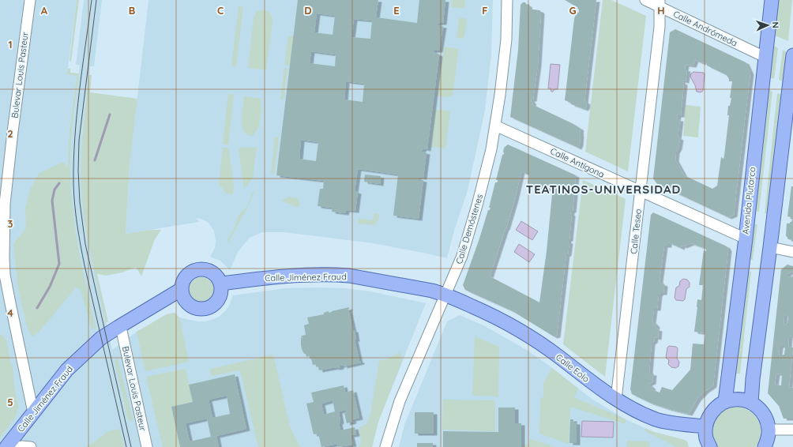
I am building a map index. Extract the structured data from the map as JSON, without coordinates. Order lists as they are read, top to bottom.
{
  "streets": {
    "main road": ["Avenida Plutarco", "Calle Jiménez Fraud", "Calle Eolo"],
    "street": [
      "Calle Andrómeda",
      "Bulevar Louis Pasteur",
      "Calle Antígona",
      "Calle Demóstenes",
      "Calle Teseo"
    ]
  },
  "crossings": [
    ["Calle Andrómeda", "Avenida Plutarco"],
    ["Calle Andrómeda", "Calle Teseo"],
    ["Bulevar Louis Pasteur", "Calle Jiménez Fraud"],
    ["Calle Antígona", "Avenida Plutarco"],
    ["Calle Antígona", "Calle Demóstenes"],
    ["Calle Antígona", "Calle Teseo"],
    ["Calle Demóstenes", "Calle Jiménez Fraud"],
    ["Calle Demóstenes", "Calle Eolo"],
    ["Calle Teseo", "Calle Eolo"],
    ["Calle Jiménez Fraud", "Calle Eolo"]
  ],
  "districts": ["TEATINOS-UNIVERSIDAD"],
  "north": "right",
  "grid": {
    "columns": [
      "A",
      "B",
      "C",
      "D",
      "E",
      "F",
      "G",
      "H"
    ],
    "rows": [
      "1",
      "2",
      "3",
      "4",
      "5"
    ]
  }
}
